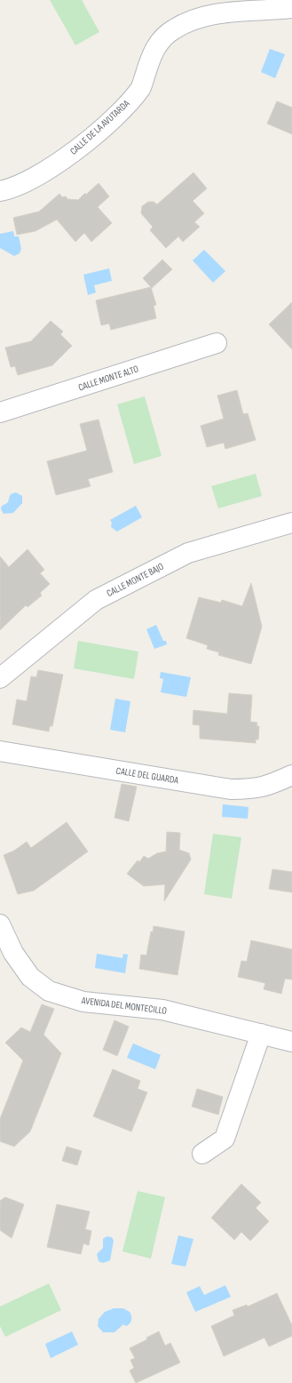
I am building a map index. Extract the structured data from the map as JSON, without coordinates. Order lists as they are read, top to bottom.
{
  "streets": {
    "street": [
      "CALLE DE LA AVUTARDA",
      "CALLE MONTE ALTO",
      "CALLE MONTE BAJO",
      "CALLE DEL GUARDA",
      "AVENIDA DEL MONTECILLO"
    ]
  }
}
